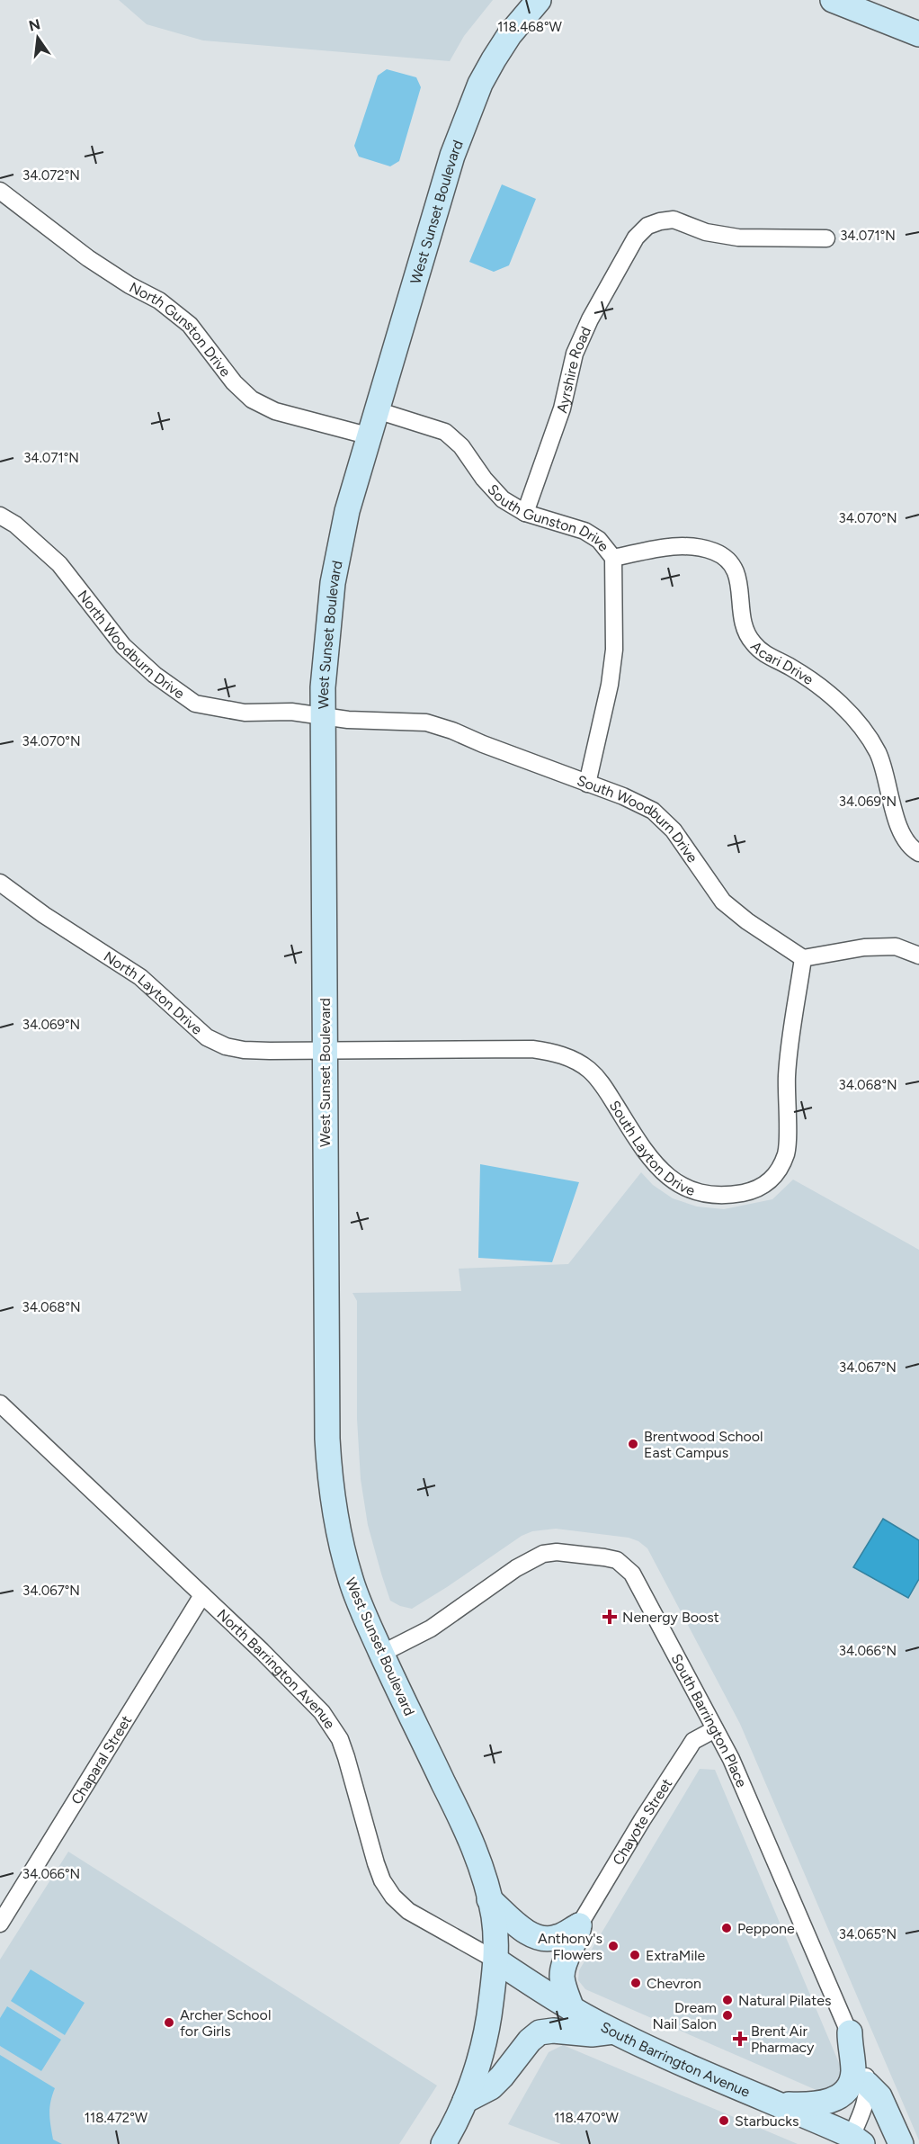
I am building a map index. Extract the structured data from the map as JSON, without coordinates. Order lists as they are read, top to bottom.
{
  "streets": {
    "main road": ["West Sunset Boulevard", "South Barrington Avenue"],
    "street": [
      "North Gunston Drive",
      "Ayrshire Road",
      "South Gunston Drive",
      "North Woodburn Drive",
      "Acari Drive",
      "South Woodburn Drive",
      "North Layton Drive",
      "South Layton Drive",
      "North Barrington Avenue",
      "South Barrington Place",
      "Chaparal Street",
      "Chayote Street"
    ]
  },
  "crossings": [
    ["West Sunset Boulevard", "North Gunston Drive"],
    ["West Sunset Boulevard", "South Gunston Drive"],
    ["West Sunset Boulevard", "North Woodburn Drive"],
    ["West Sunset Boulevard", "South Woodburn Drive"],
    ["West Sunset Boulevard", "North Layton Drive"],
    ["West Sunset Boulevard", "South Layton Drive"],
    ["West Sunset Boulevard", "North Barrington Avenue"],
    ["West Sunset Boulevard", "South Barrington Place"],
    ["West Sunset Boulevard", "South Barrington Avenue"],
    ["Ayrshire Road", "South Gunston Drive"],
    ["South Gunston Drive", "Acari Drive"],
    ["South Gunston Drive", "South Woodburn Drive"],
    ["North Woodburn Drive", "South Woodburn Drive"],
    ["South Woodburn Drive", "South Layton Drive"],
    ["North Layton Drive", "South Layton Drive"],
    ["North Barrington Avenue", "Chaparal Street"],
    ["North Barrington Avenue", "South Barrington Avenue"],
    ["South Barrington Place", "Chayote Street"],
    ["South Barrington Place", "South Barrington Avenue"]
  ],
  "places": {
    "other": [
      "Brentwood School East Campus",
      "Peppone",
      "Anthony's Flowers",
      "ExtraMile",
      "Chevron",
      "Natural Pilates",
      "Dream Nail Salon",
      "Archer School for Girls",
      "Starbucks"
    ],
    "health": ["Nenergy Boost", "Brent Air Pharmacy"]
  },
  "north": "top",
  "coordinates": [
    "118.468°W",
    "34.072°N",
    "34.071°N",
    "34.070°N",
    "34.069°N",
    "34.068°N",
    "34.067°N",
    "34.066°N",
    "34.065°N",
    "118.472°W",
    "118.470°W"
  ]
}
